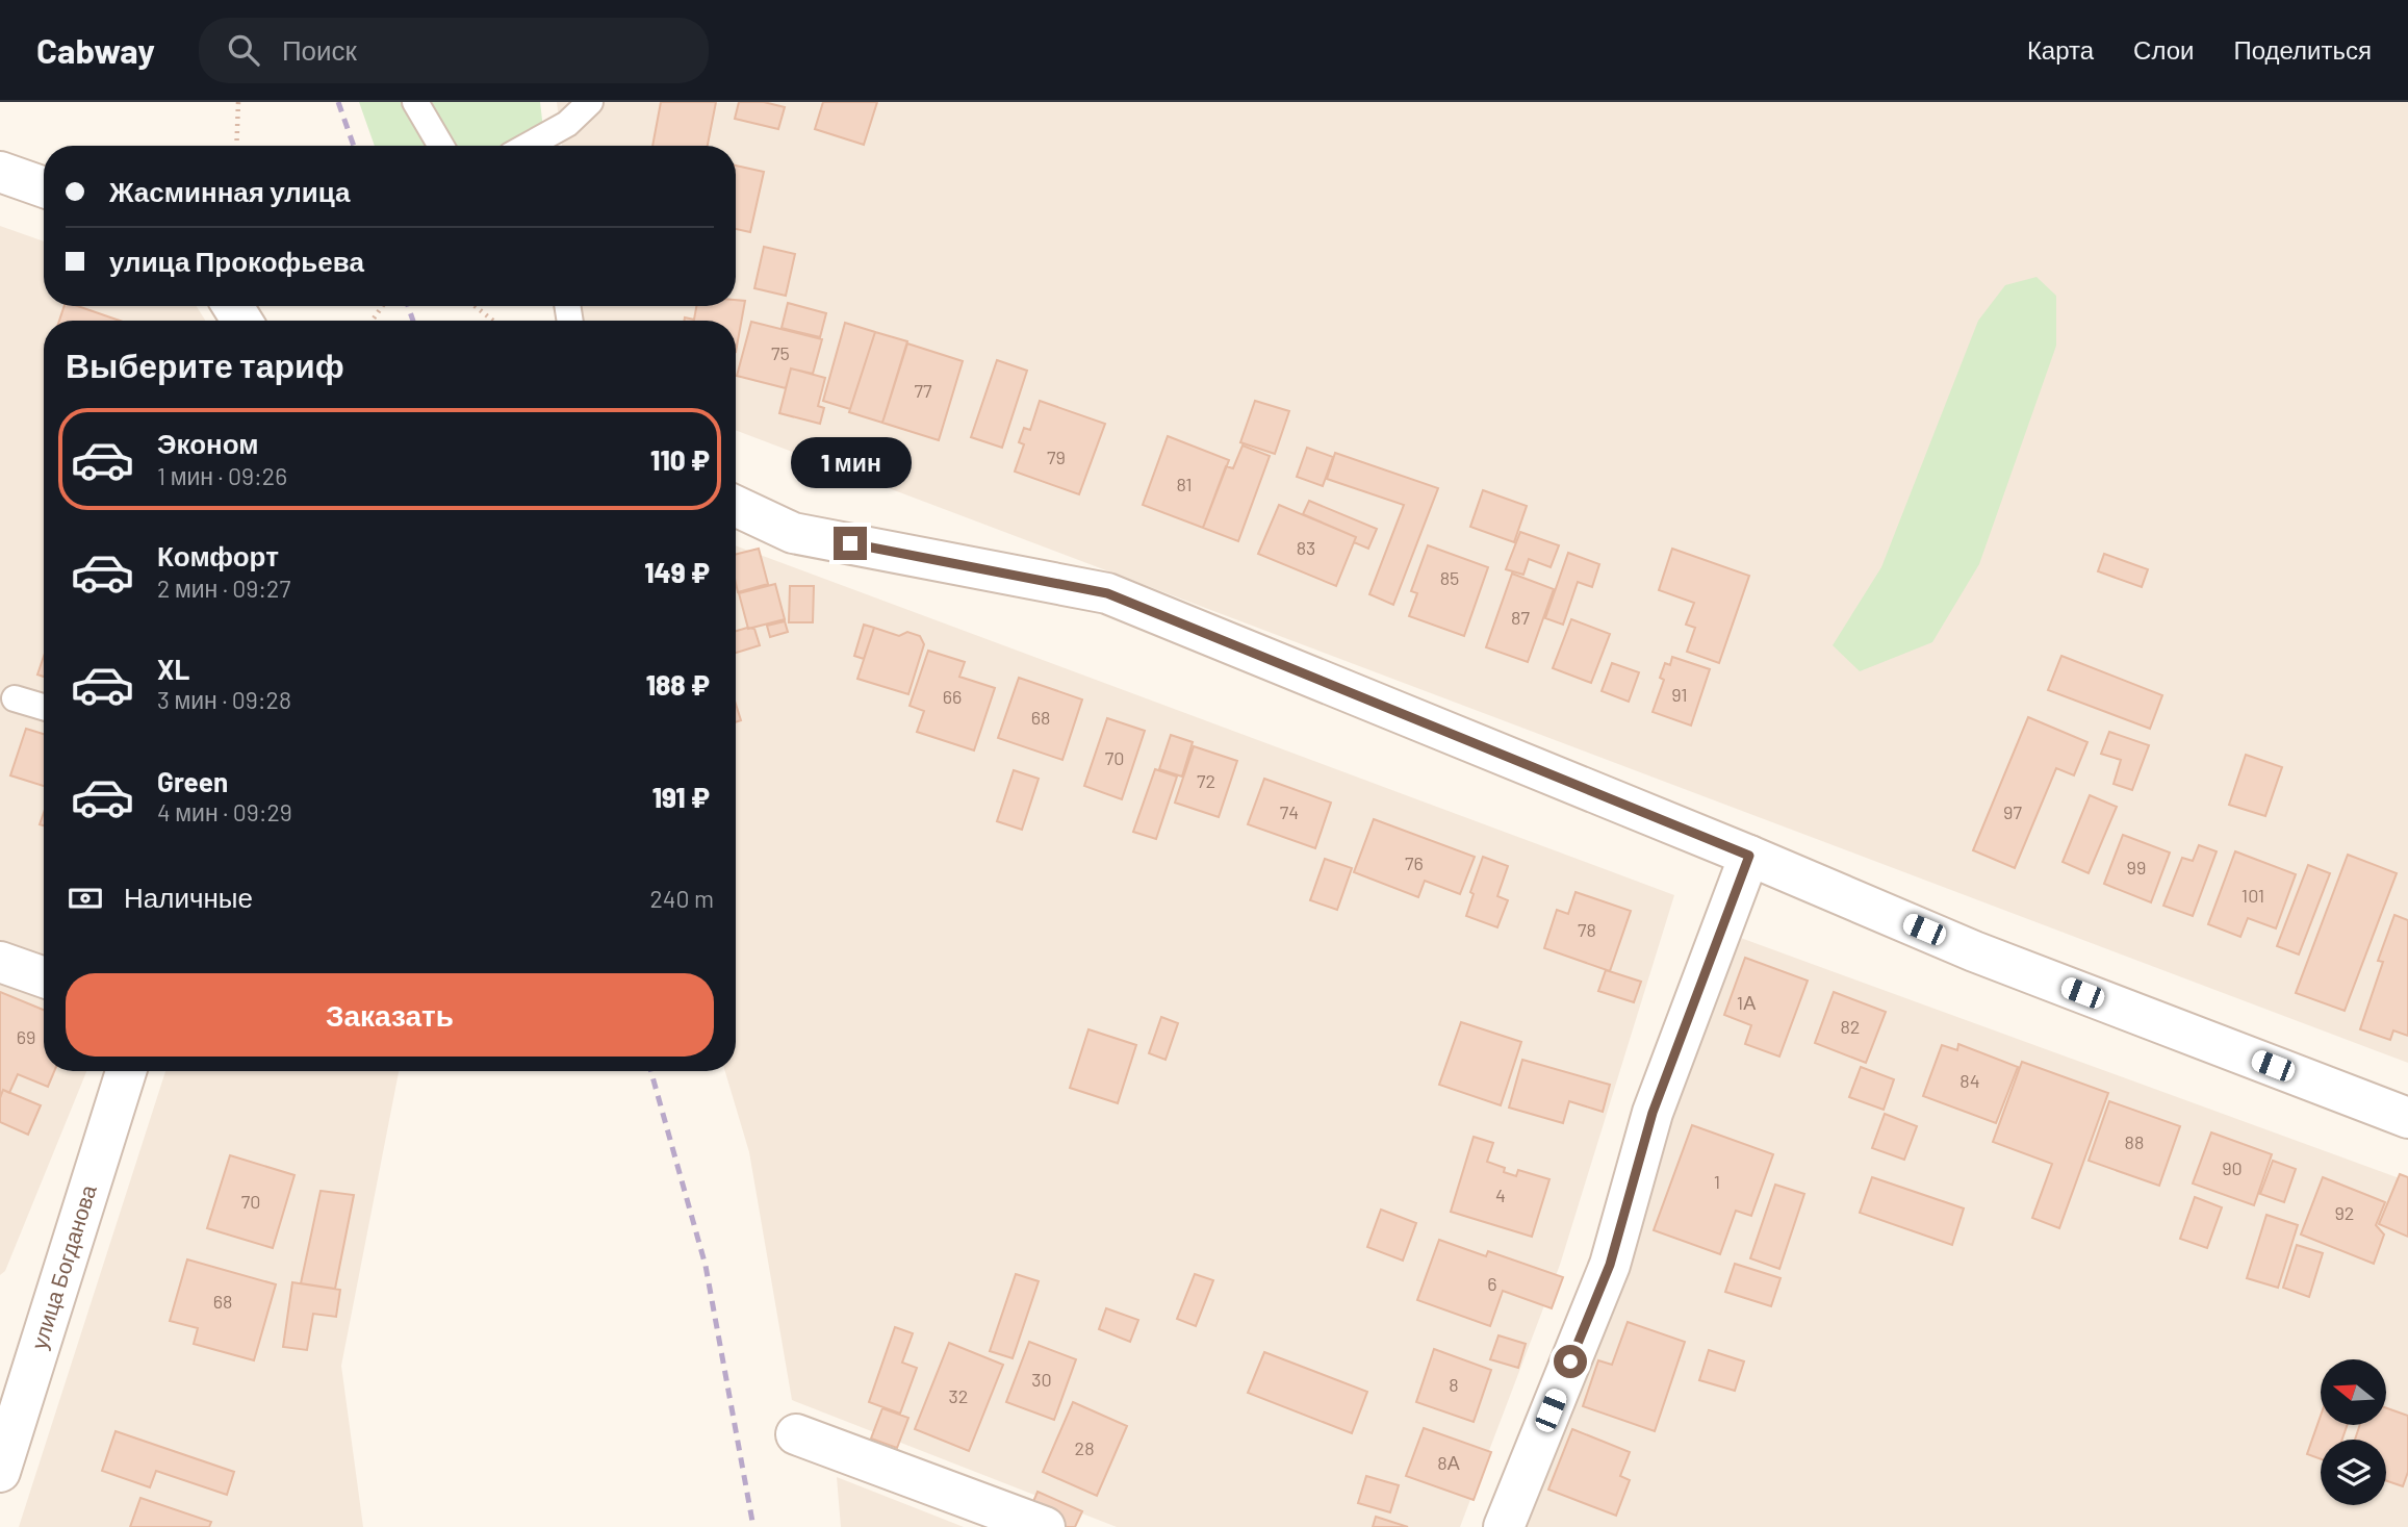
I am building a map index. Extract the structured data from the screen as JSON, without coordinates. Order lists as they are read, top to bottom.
{
  "streets": {
    "street": ["улица Богданова"]
  },
  "house_numbers": [
    "75",
    "77",
    "79",
    "81",
    "83",
    "85",
    "87",
    "91",
    "66",
    "68",
    "70",
    "72",
    "74",
    "97",
    "76",
    "99",
    "101",
    "78",
    "1А",
    "82",
    "69",
    "84",
    "88",
    "90",
    "1",
    "4",
    "70",
    "92",
    "6",
    "68",
    "30",
    "8",
    "32",
    "28",
    "8А"
  ],
  "north": "left",
  "page": {
    "header": "Cabway",
    "search": "Поиск",
    "nav": ["Карта", "Слои", "Поделиться"],
    "banner": ["Жасминная улица", "улица Прокофьева"],
    "heading": "Выберите тариф",
    "list": [
      {
        "name": "Эконом",
        "note": "1 мин · 09:26",
        "value": "110 ₽"
      },
      {
        "name": "Комфорт",
        "note": "2 мин · 09:27",
        "value": "149 ₽"
      },
      {
        "name": "XL",
        "note": "3 мин · 09:28",
        "value": "188 ₽"
      },
      {
        "name": "Green",
        "note": "4 мин · 09:29",
        "value": "191 ₽"
      }
    ],
    "bubble": "1 мин",
    "pay": ["Наличные", "240 m"],
    "buttons": "Заказать"
  }
}
